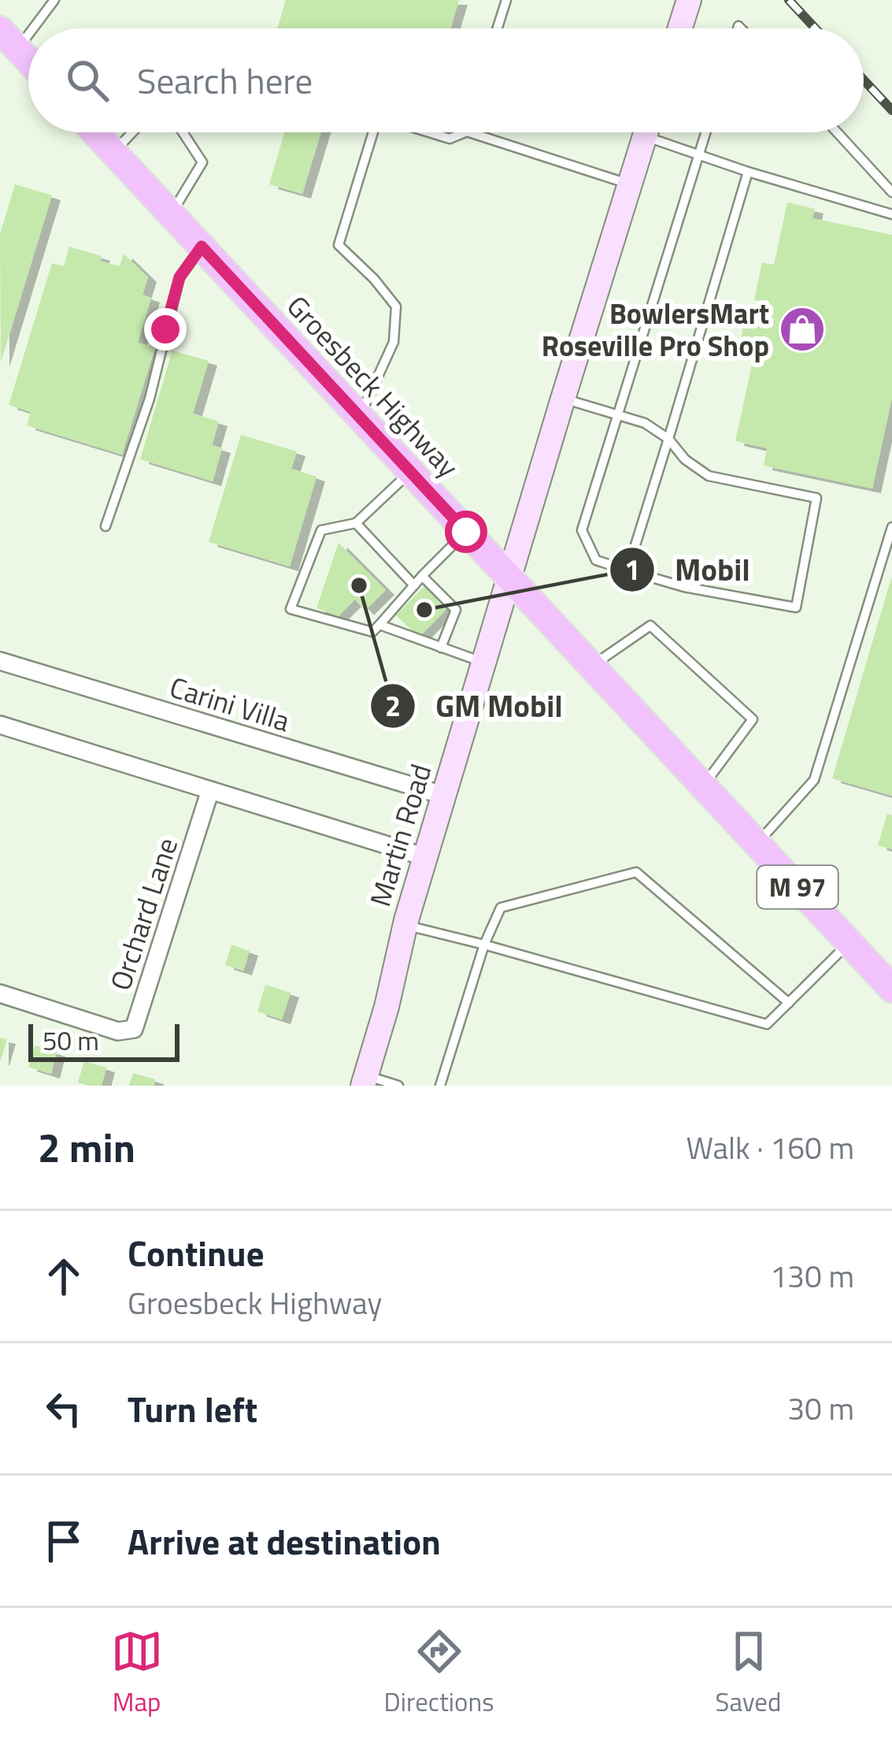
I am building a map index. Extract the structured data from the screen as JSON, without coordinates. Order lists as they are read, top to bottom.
{
  "streets": {
    "main road": ["Groesbeck Highway", "M 97"],
    "street": ["Carini Villa", "Martin Road", "Orchard Lane"]
  },
  "crossings": [
    ["Groesbeck Highway", "Martin Road"],
    ["Carini Villa", "Martin Road"]
  ],
  "places": {
    "shop": ["BowlersMart Roseville Pro Shop"],
    "other": ["GM Mobil", "Mobil"]
  },
  "scale_bar": "50 m",
  "page": {
    "search": "Search here",
    "scale": "50 m",
    "heading": ["2 min", "Walk · 160 m"],
    "list": [
      ["Continue", "Groesbeck Highway", "130 m"],
      ["Turn left", "30 m"],
      "Arrive at destination"
    ],
    "nav": ["Map", "Directions", "Saved"]
  }
}
